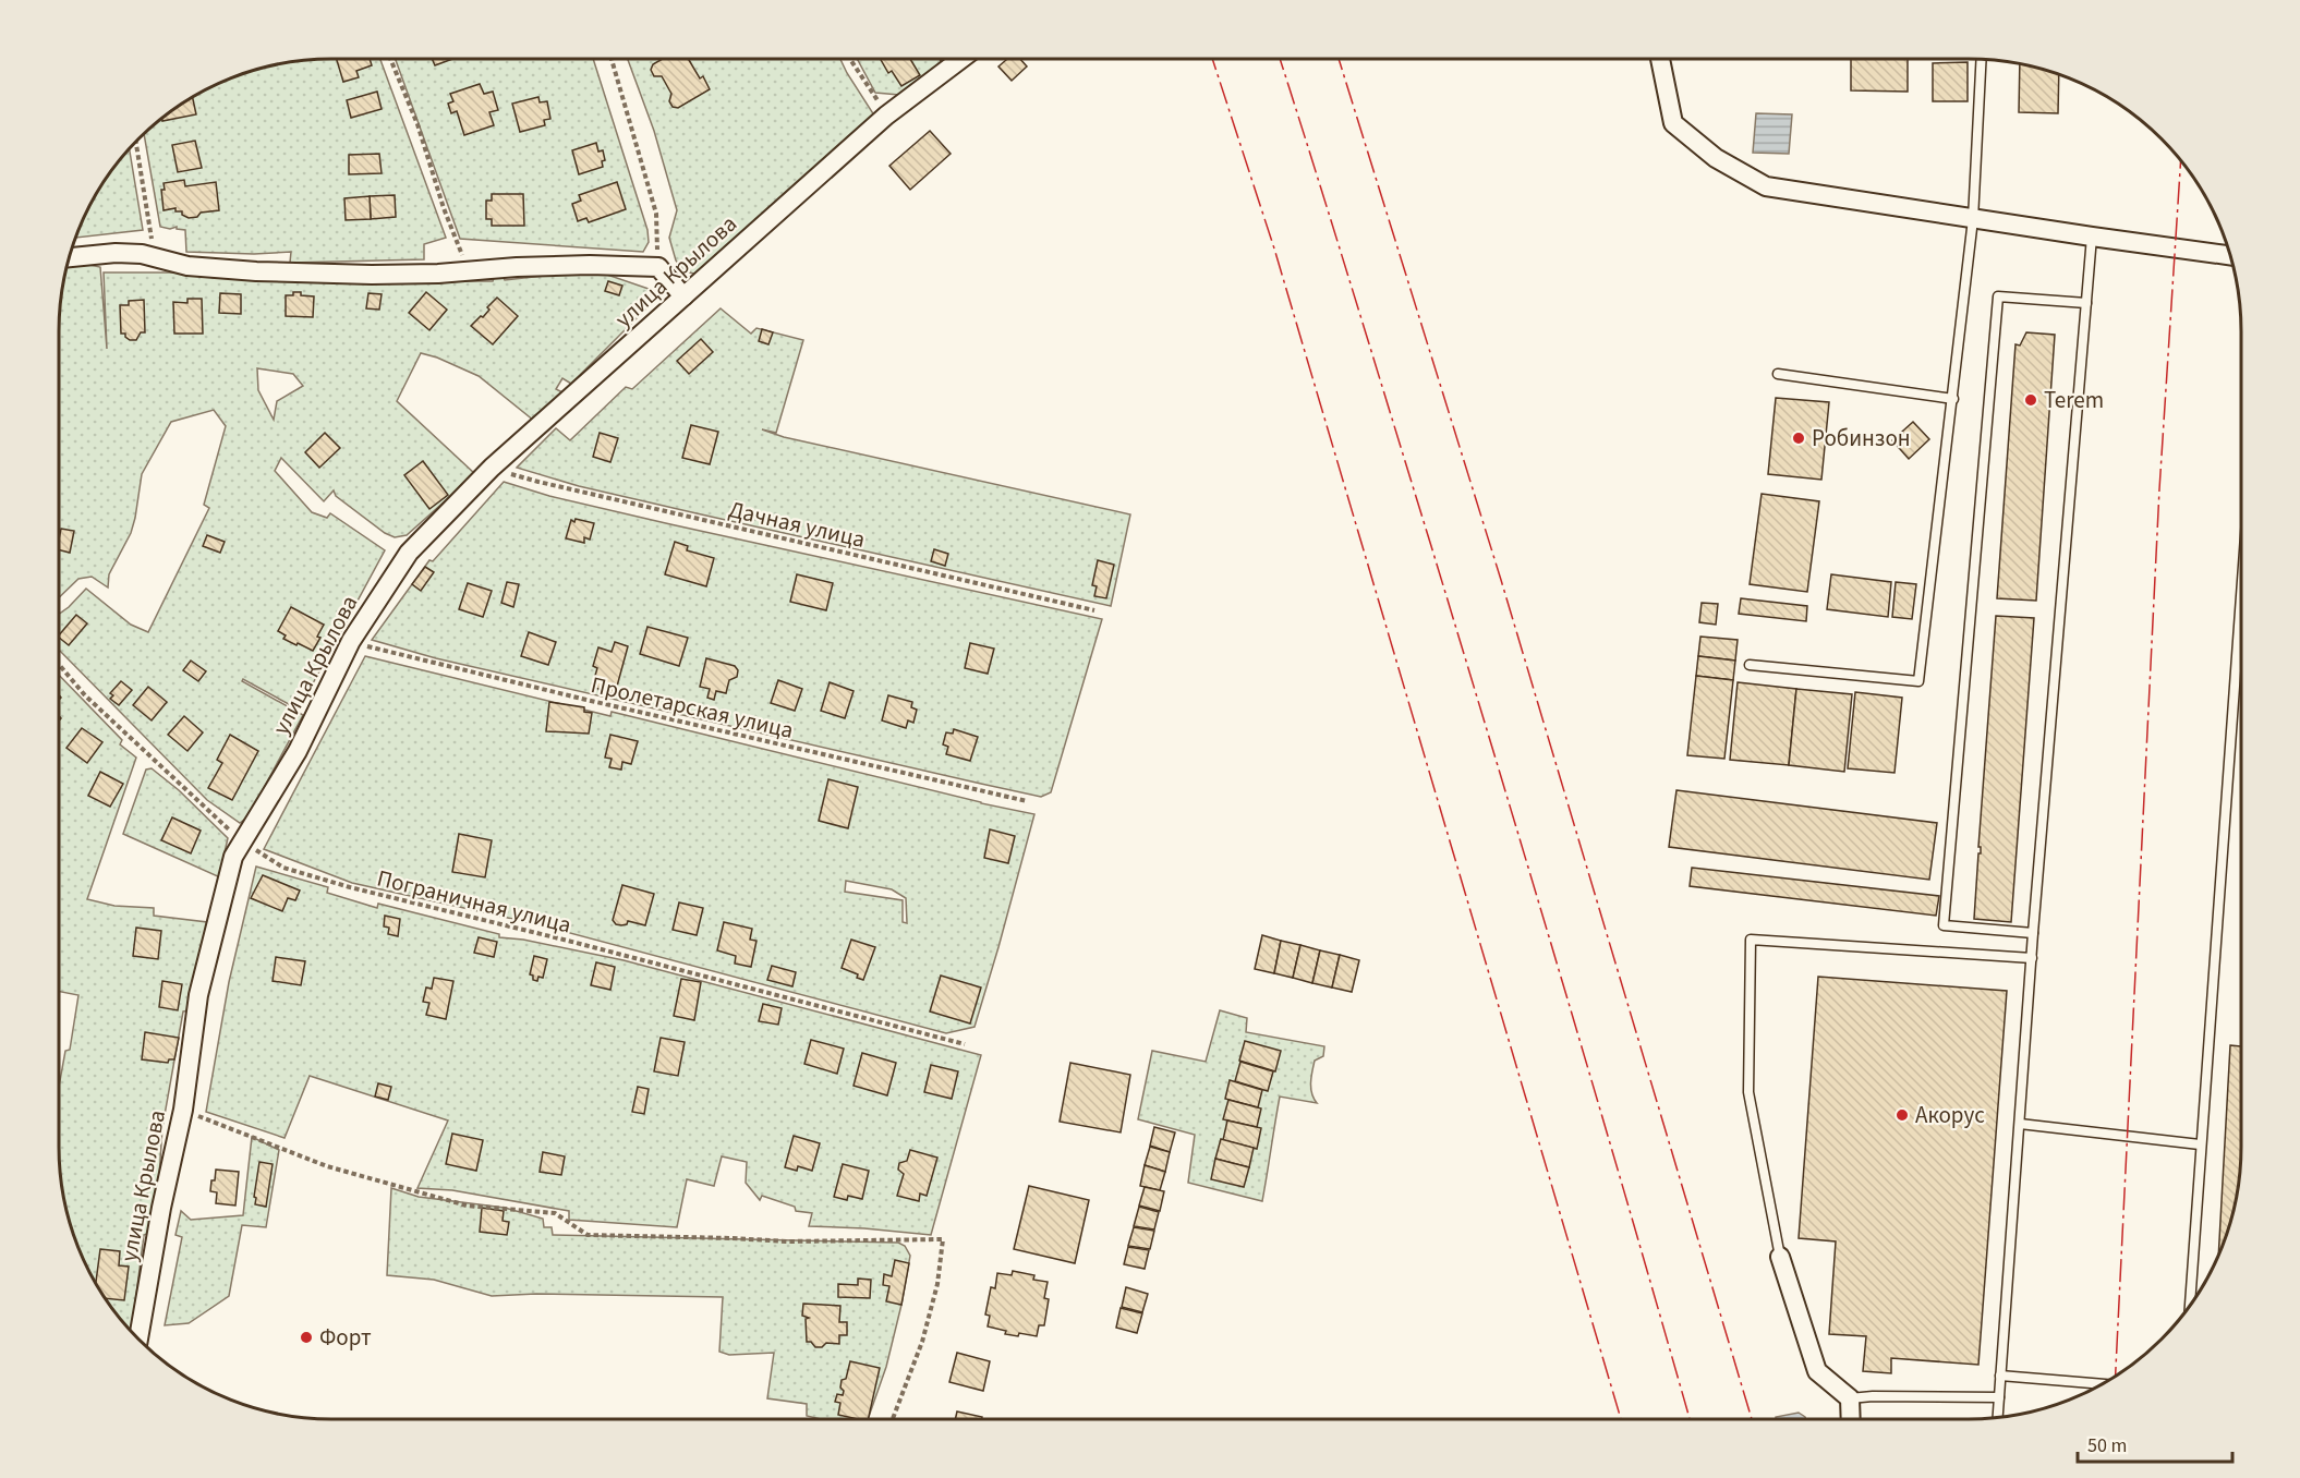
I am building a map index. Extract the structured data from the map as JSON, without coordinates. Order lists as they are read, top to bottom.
{
  "streets": {
    "street": ["улица Крылова"],
    "path": ["Дачная улица", "Пролетарская улица", "Пограничная улица"]
  },
  "crossings": [
    ["улица Крылова", "Дачная улица"],
    ["улица Крылова", "Пролетарская улица"],
    ["улица Крылова", "Пограничная улица"]
  ],
  "places": [
    "Terem",
    "Робинзон",
    "Акорус",
    "Форт"
  ],
  "scale_bar": "50 m"
}
